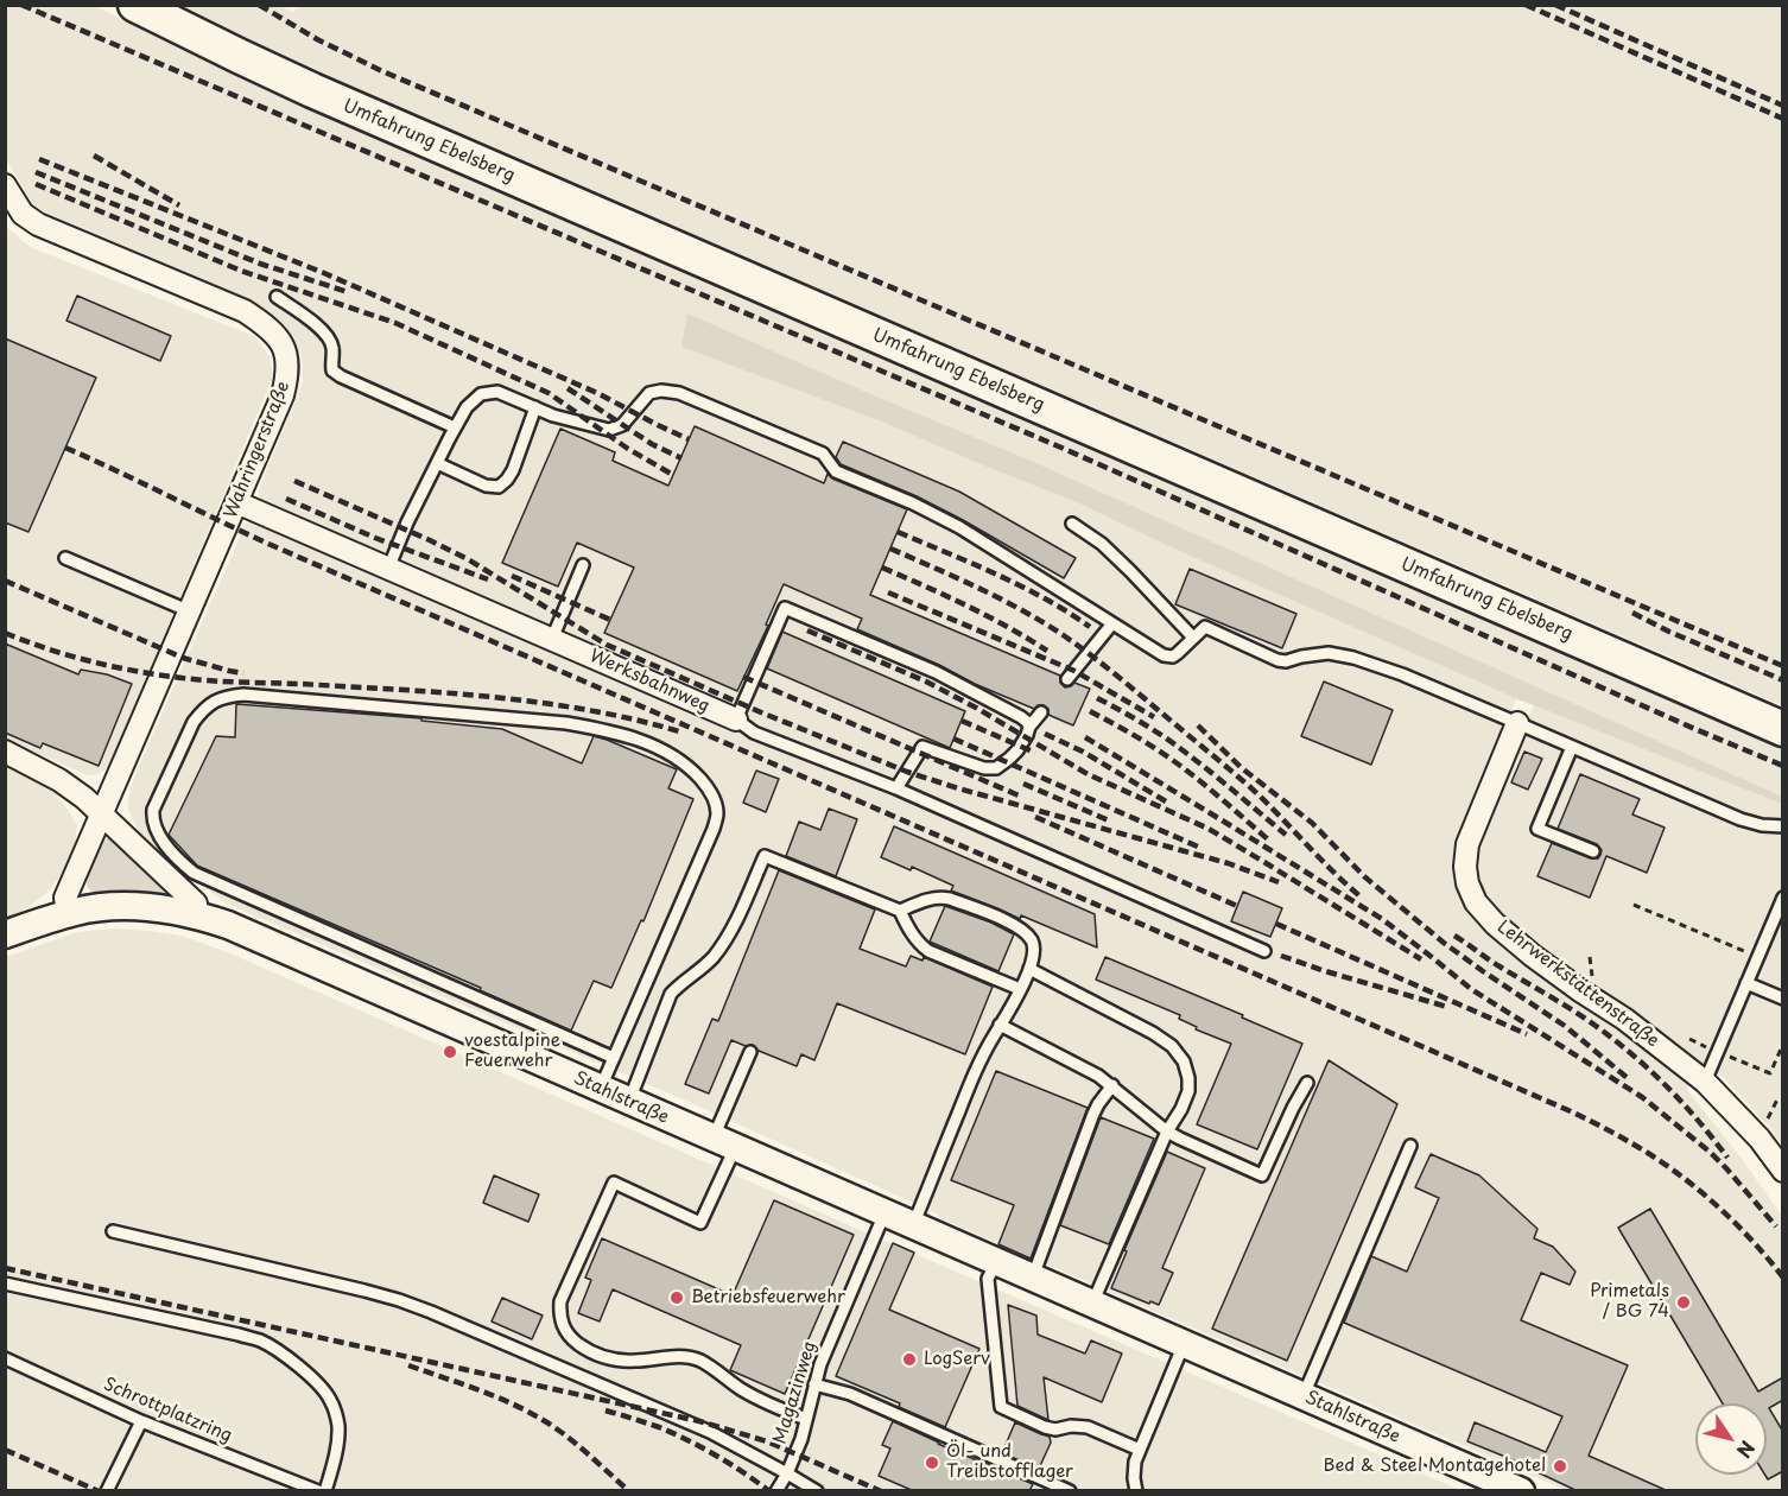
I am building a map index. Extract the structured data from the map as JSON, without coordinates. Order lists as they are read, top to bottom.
{
  "streets": {
    "main road": ["Umfahrung Ebelsberg"],
    "street": [
      "Wahringerstraße",
      "Werksbahnweg",
      "Lehrwerkstättenstraße",
      "Stahlstraße"
    ],
    "lane": ["Magazinweg", "Schrottplatzring"]
  },
  "crossings": [
    ["Wahringerstraße", "Werksbahnweg"],
    ["Wahringerstraße", "Stahlstraße"],
    ["Stahlstraße", "Magazinweg"]
  ],
  "places": [
    "voestalpine Feuerwehr",
    "Betriebsfeuerwehr",
    "Primetals / BG 74",
    "LogServ",
    "Öl- und Treibstofflager",
    "Bed & Steel Montagehotel"
  ],
  "north": "bottom right"
}
